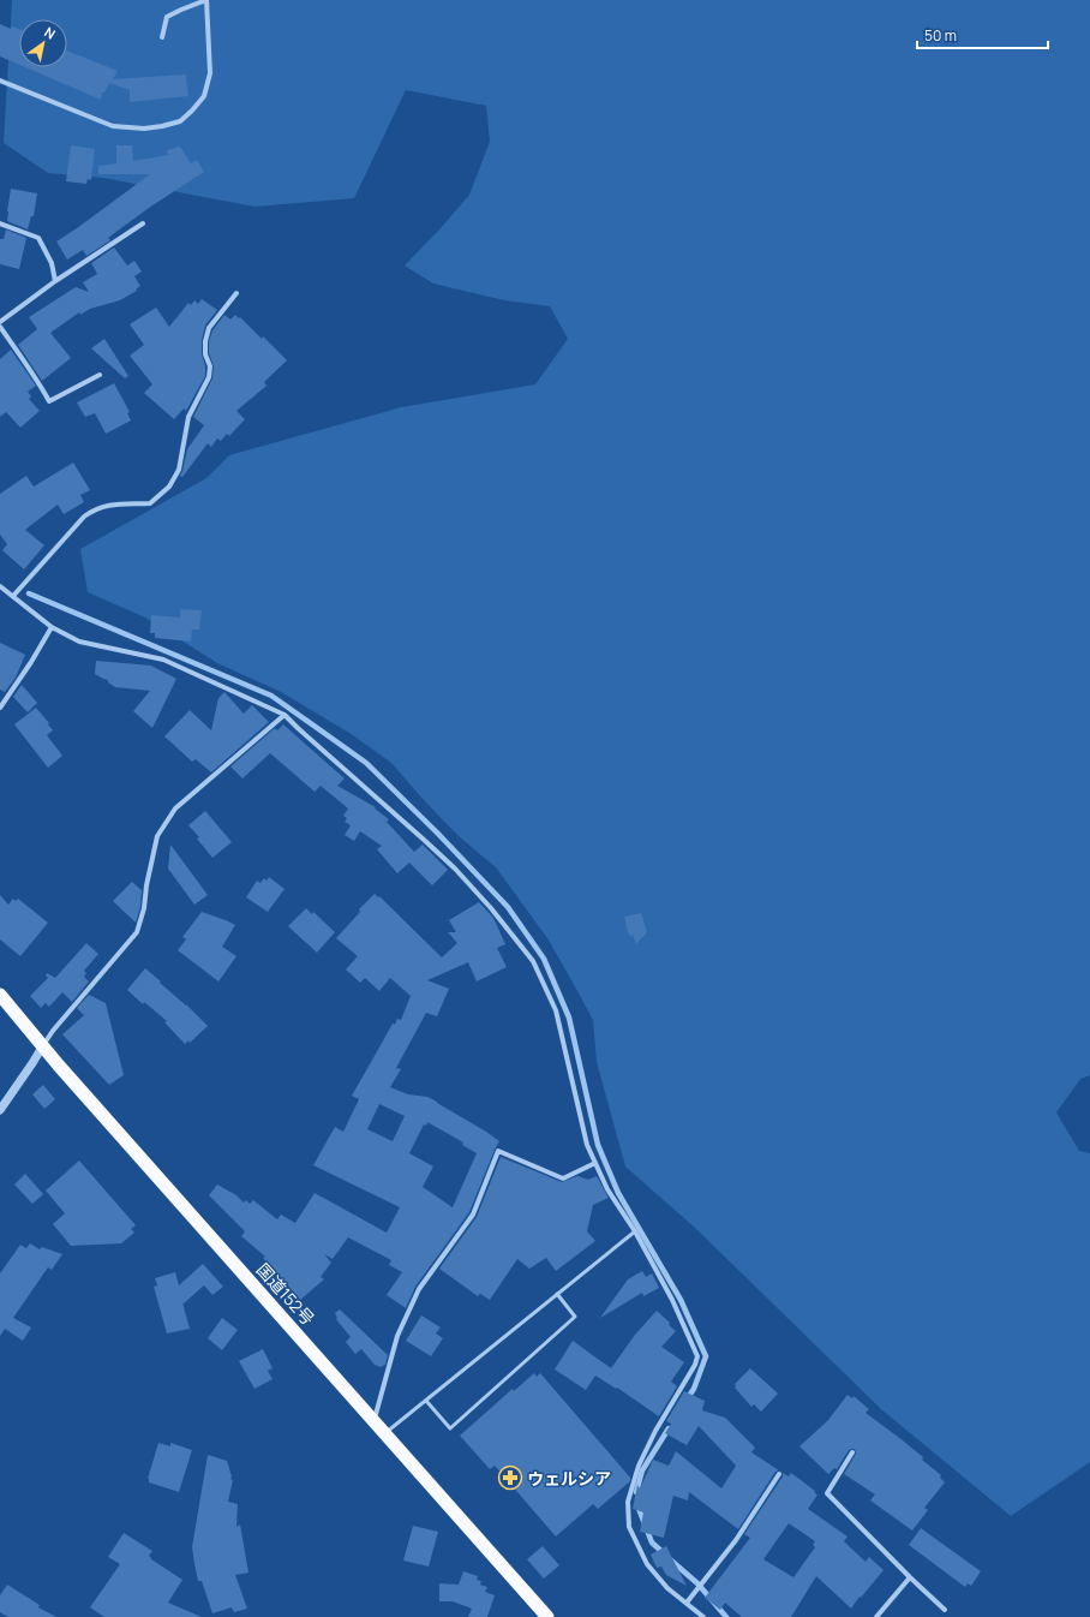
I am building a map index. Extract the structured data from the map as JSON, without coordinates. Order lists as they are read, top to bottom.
{
  "streets": {
    "highway": ["国道152号"]
  },
  "places": {
    "pharmacy": ["ウェルシア"]
  },
  "scale_bar": "50 m",
  "north": "top right"
}
